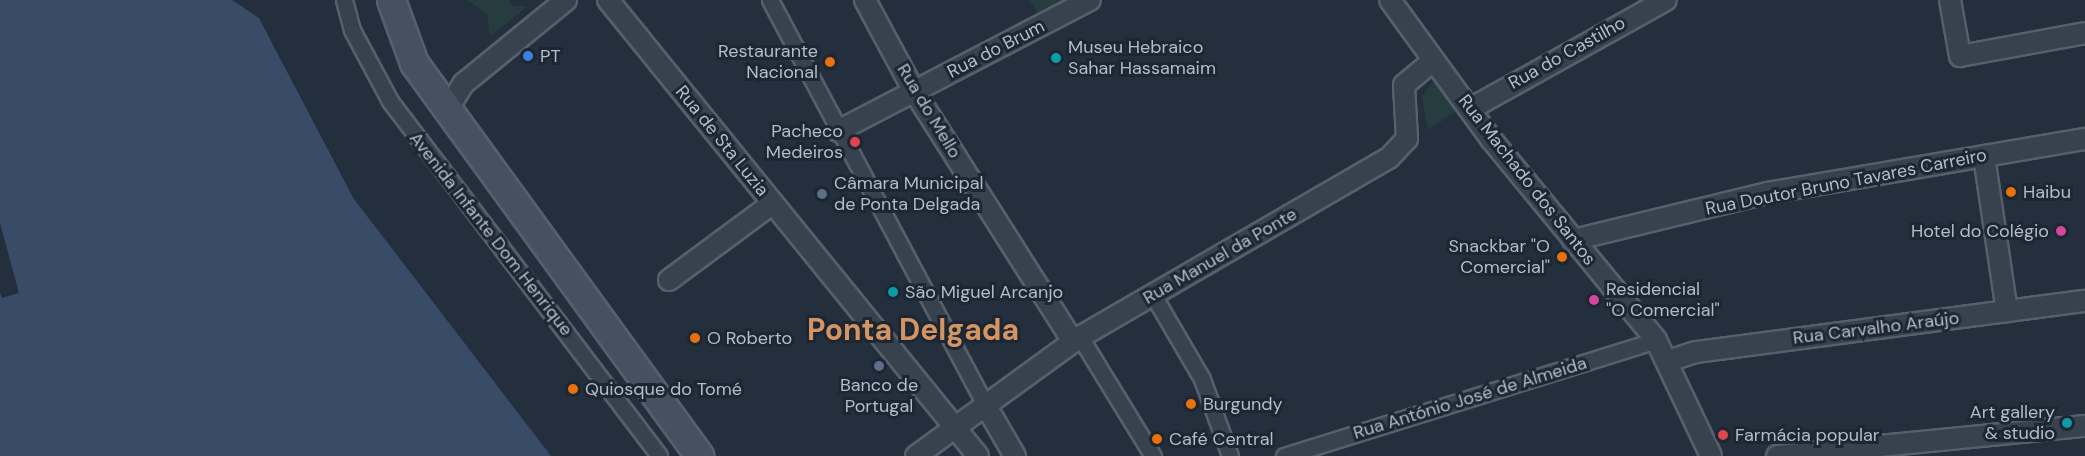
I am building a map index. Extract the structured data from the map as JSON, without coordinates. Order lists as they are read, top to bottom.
{
  "streets": {
    "main road": ["Avenida Infante Dom Henrique"],
    "street": [
      "Rua do Brum",
      "Rua do Castilho",
      "Rua do Mello",
      "Rua de Sta Luzia",
      "Rua Machado dos Santos",
      "Rua Doutor Bruno Tavares Carreiro",
      "Rua Manuel da Ponte",
      "Rua Carvalho Araújo",
      "Rua António José de Almeida"
    ]
  },
  "crossings": [
    ["Rua do Brum", "Rua do Mello"],
    ["Rua do Castilho", "Rua Machado dos Santos"],
    ["Rua do Mello", "Rua Manuel da Ponte"],
    ["Rua de Sta Luzia", "Rua Manuel da Ponte"],
    ["Rua Machado dos Santos", "Rua Doutor Bruno Tavares Carreiro"],
    ["Rua Machado dos Santos", "Rua Manuel da Ponte"],
    ["Rua Machado dos Santos", "Rua Carvalho Araújo"],
    ["Rua Machado dos Santos", "Rua António José de Almeida"]
  ],
  "districts": ["Ponta Delgada"],
  "places": [
    "PT",
    "Museu Hebraico Sahar Hassamaim",
    "Restaurante Nacional",
    "Pacheco Medeiros",
    "Haibu",
    "Câmara Municipal de Ponta Delgada",
    "Hotel do Colégio",
    "Snackbar \"O Comercial\"",
    "São Miguel Arcanjo",
    "Residencial \"O Comercial\"",
    "O Roberto",
    "Banco de Portugal",
    "Quiosque do Tomé",
    "Burgundy",
    "Art gallery & studio",
    "Farmácia popular",
    "Café Central"
  ]
}
